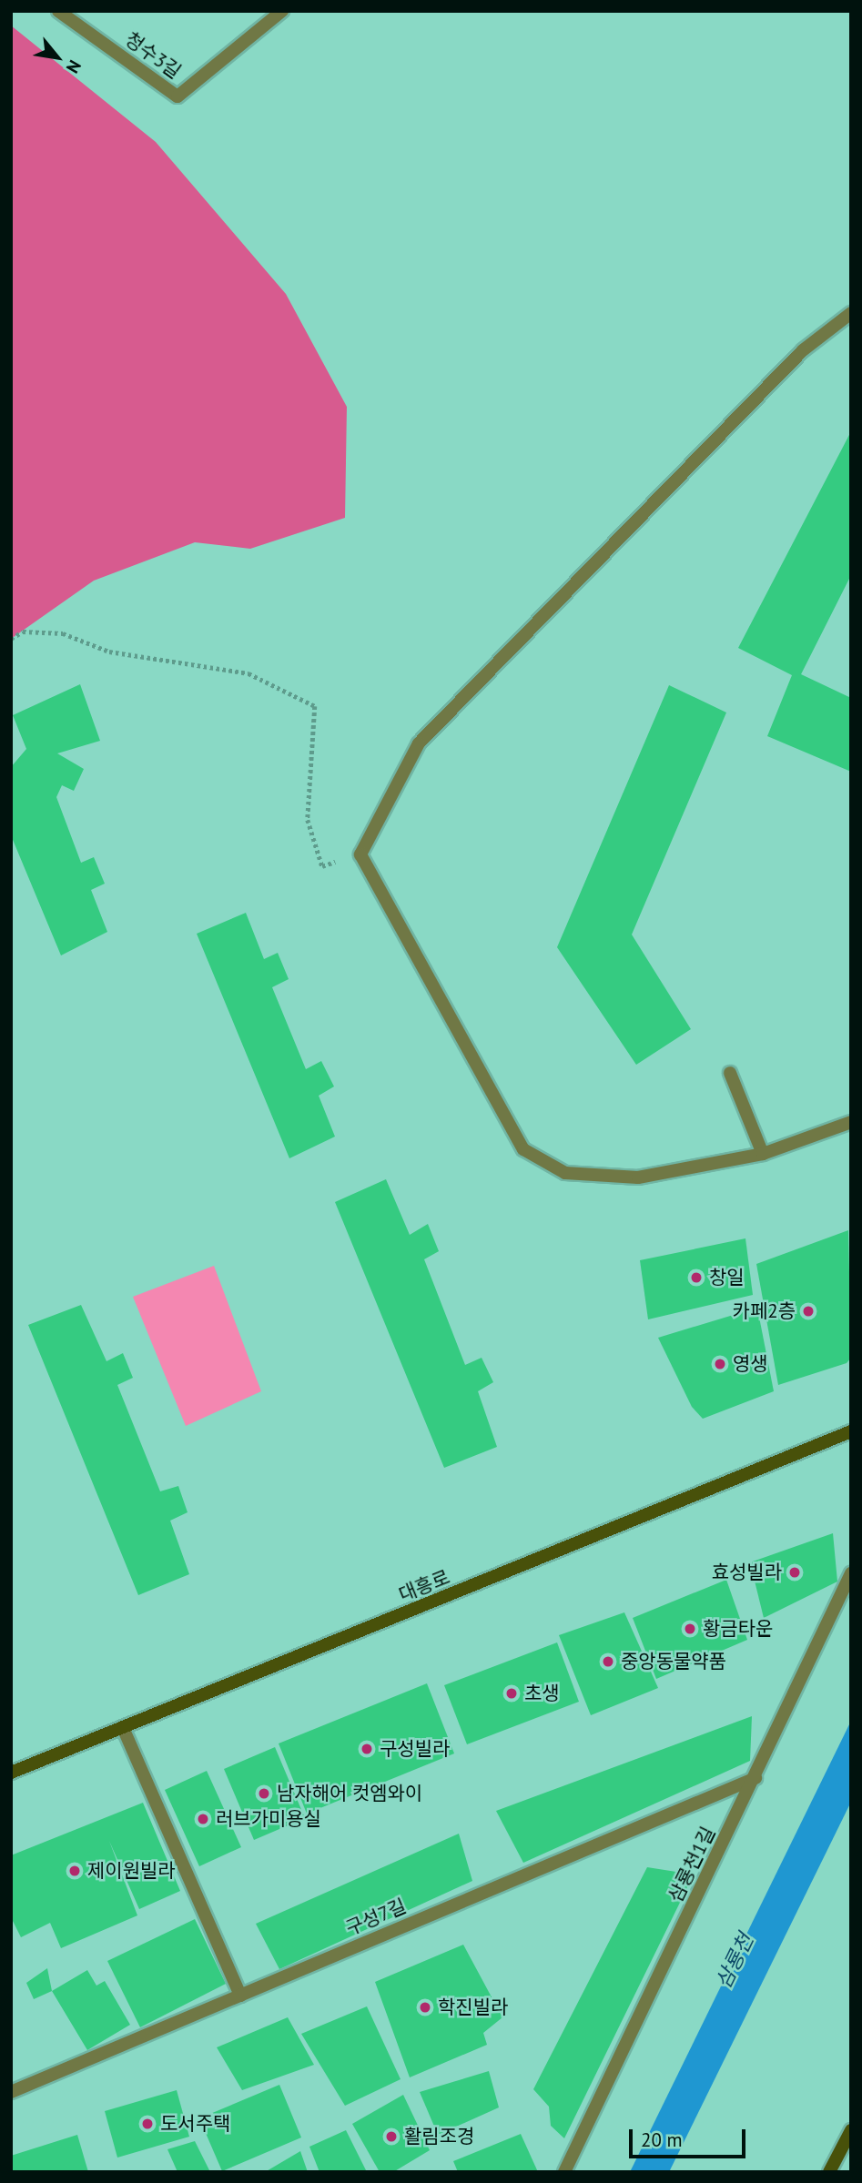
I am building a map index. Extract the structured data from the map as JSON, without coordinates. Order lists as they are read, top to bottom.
{
  "streets": {
    "street": [
      "청수3길",
      "대흥로",
      "삼룡천1길",
      "구성7길"
    ]
  },
  "crossings": [
    ["삼룡천1길", "구성7길"]
  ],
  "water": ["삼룡천"],
  "places": [
    "창일",
    "카페2층",
    "영생",
    "효성빌라",
    "황금타운",
    "중앙동물약품",
    "초생",
    "구성빌라",
    "남자해어 컷엠와이",
    "러브가미용실",
    "제이원빌라",
    "학진빌라",
    "도서주택",
    "활림조경"
  ],
  "scale_bar": "20 m",
  "north": "bottom right"
}
